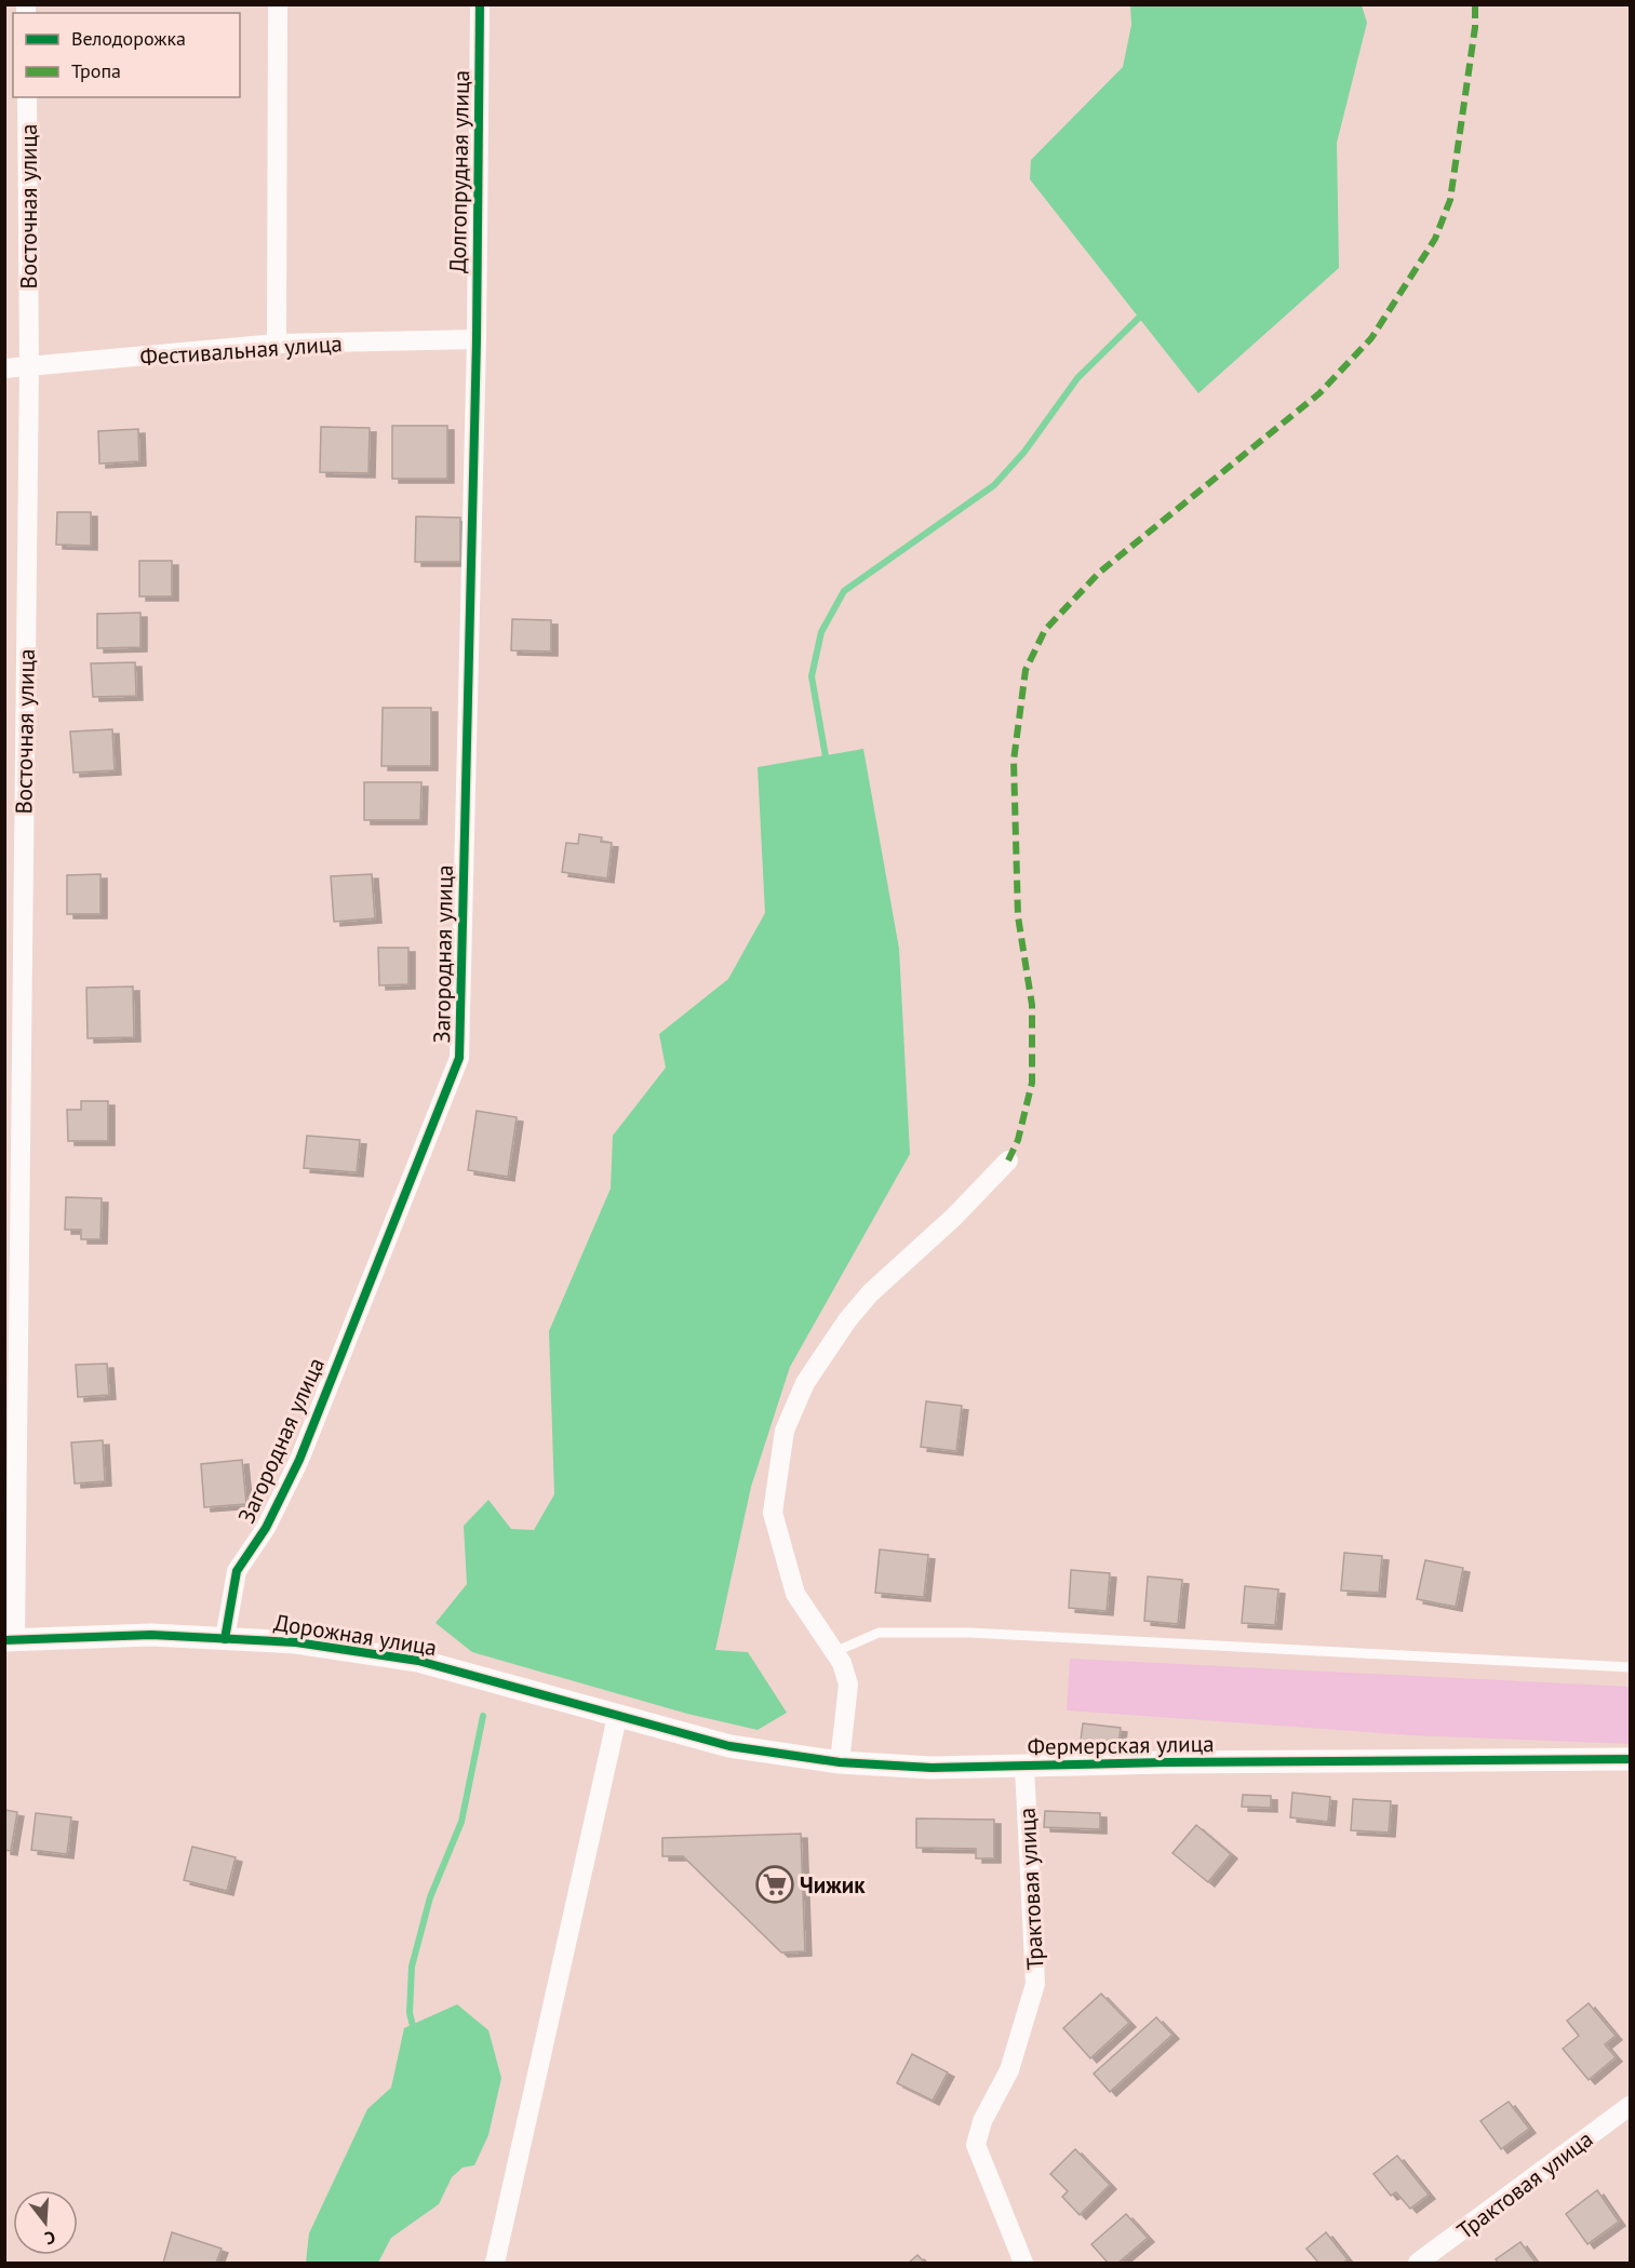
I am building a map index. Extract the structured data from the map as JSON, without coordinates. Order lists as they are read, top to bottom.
{
  "streets": {
    "street": [
      "Долгопрудная улица",
      "Восточная улица",
      "Фестивальная улица",
      "Загородная улица",
      "Дорожная улица",
      "Фермерская улица",
      "Трактовая улица"
    ]
  },
  "crossings": [
    ["Долгопрудная улица", "Фестивальная улица"],
    ["Долгопрудная улица", "Загородная улица"],
    ["Восточная улица", "Фестивальная улица"],
    ["Восточная улица", "Дорожная улица"],
    ["Фестивальная улица", "Загородная улица"],
    ["Загородная улица", "Дорожная улица"],
    ["Дорожная улица", "Фермерская улица"],
    ["Фермерская улица", "Трактовая улица"]
  ],
  "places": {
    "supermarket": ["Чижик"]
  },
  "legend": ["Велодорожка", "Тропа"],
  "north": "bottom"
}
